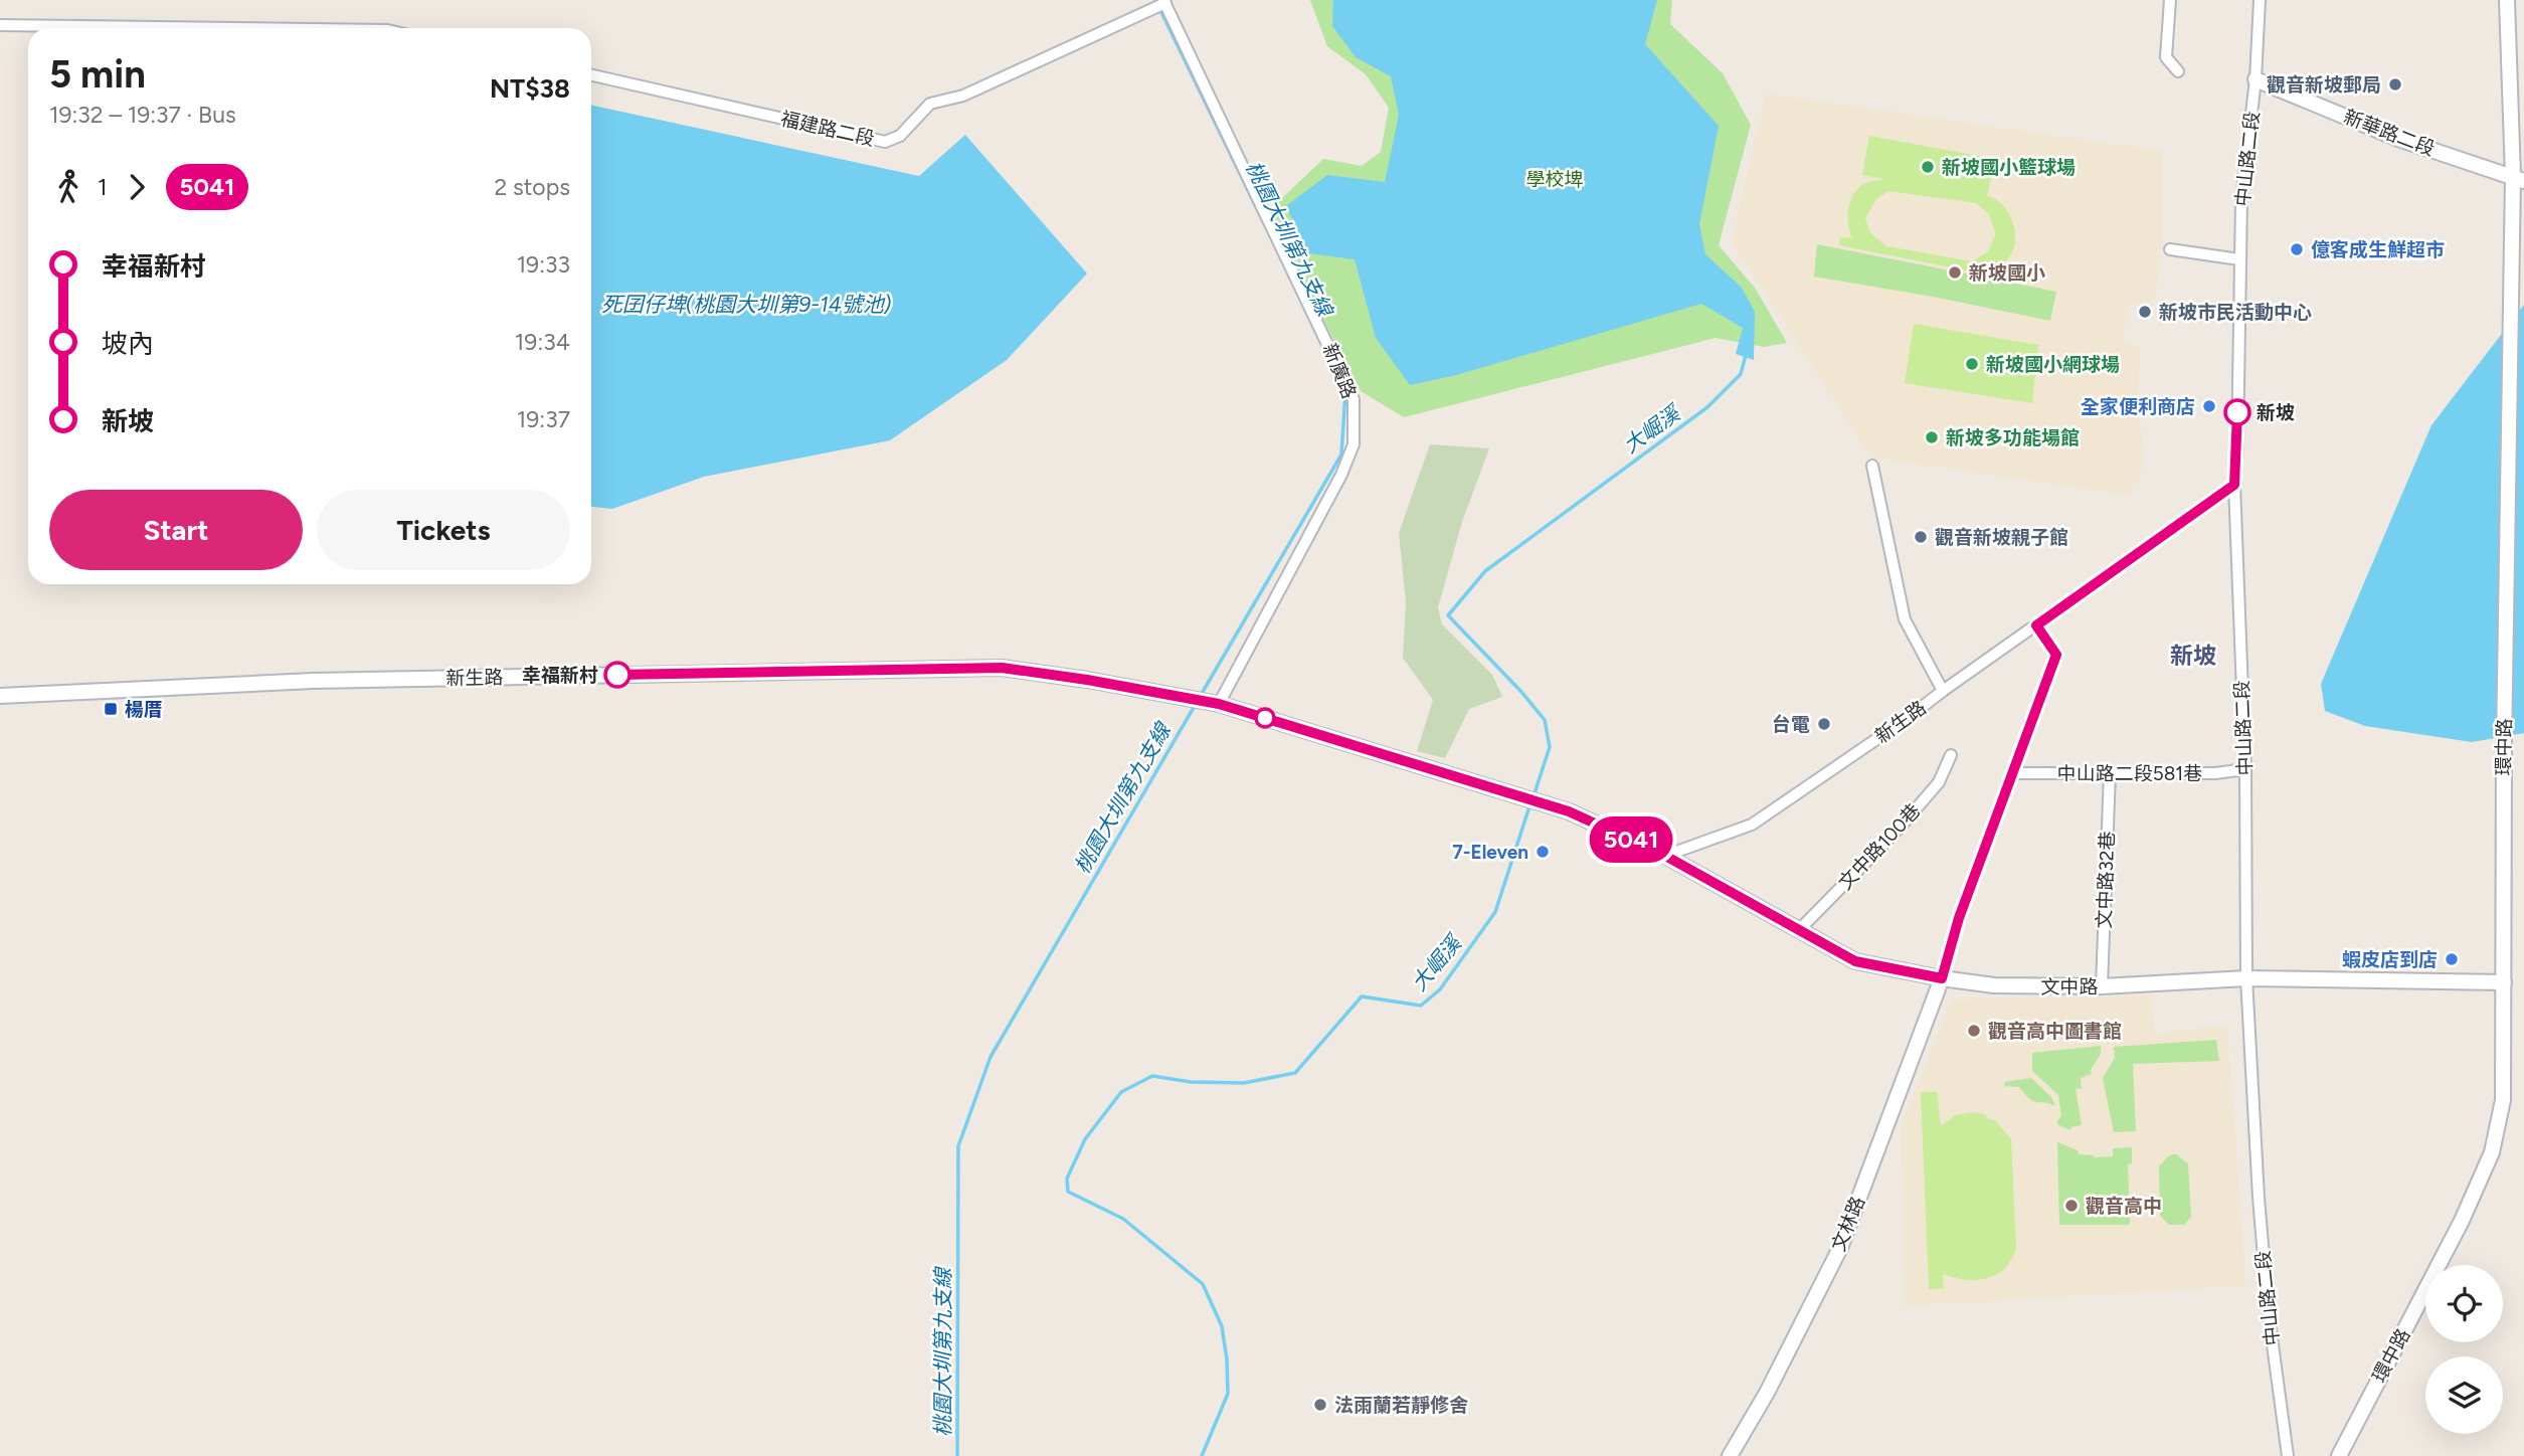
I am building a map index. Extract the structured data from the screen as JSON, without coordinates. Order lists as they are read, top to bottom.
{
  "streets": {
    "street": [
      "福建路二段",
      "新華路二段",
      "中山路二段",
      "新廣路",
      "新生路",
      "環中路",
      "中山路二段581巷",
      "文中路100巷",
      "文中路32巷",
      "文中路",
      "文林路"
    ]
  },
  "crossings": [
    ["福建路二段", "新廣路"],
    ["新華路二段", "中山路二段"],
    ["新華路二段", "環中路"],
    ["中山路二段", "新生路"],
    ["中山路二段", "中山路二段581巷"],
    ["中山路二段", "文中路"],
    ["新廣路", "新生路"],
    ["新生路", "文中路"],
    ["環中路", "文中路"],
    ["中山路二段581巷", "文中路32巷"],
    ["文中路100巷", "文中路"],
    ["文中路32巷", "文中路"],
    ["文中路", "文林路"]
  ],
  "districts": ["新坡"],
  "water": ["桃園大圳第九支線", "死囝仔埤(桃園大圳第9-14號池)", "大崛溪"],
  "parks": ["學校埤"],
  "places": {
    "other": [
      "觀音新坡郵局",
      "新坡國小籃球場",
      "億客成生鮮超市",
      "新坡國小",
      "新坡市民活動中心",
      "新坡國小網球場",
      "全家便利商店",
      "新坡",
      "新坡多功能場館",
      "觀音新坡親子館",
      "幸福新村",
      "台電",
      "7-Eleven",
      "蝦皮店到店",
      "觀音高中圖書館",
      "觀音高中",
      "法雨蘭若靜修舍"
    ],
    "transit": ["楊厝"]
  },
  "lines": ["bus line 5041"],
  "page": {
    "on_map": "5041",
    "heading": ["5 min", "19:32 – 19:37 · Bus", "NT$38"],
    "legs": ["1", "5041", "2 stops"],
    "list": [
      {
        "name": "幸福新村",
        "value": "19:33"
      },
      {
        "name": "坡內",
        "value": "19:34"
      },
      {
        "name": "新坡",
        "value": "19:37"
      }
    ],
    "buttons": ["Start", "Tickets"]
  }
}
